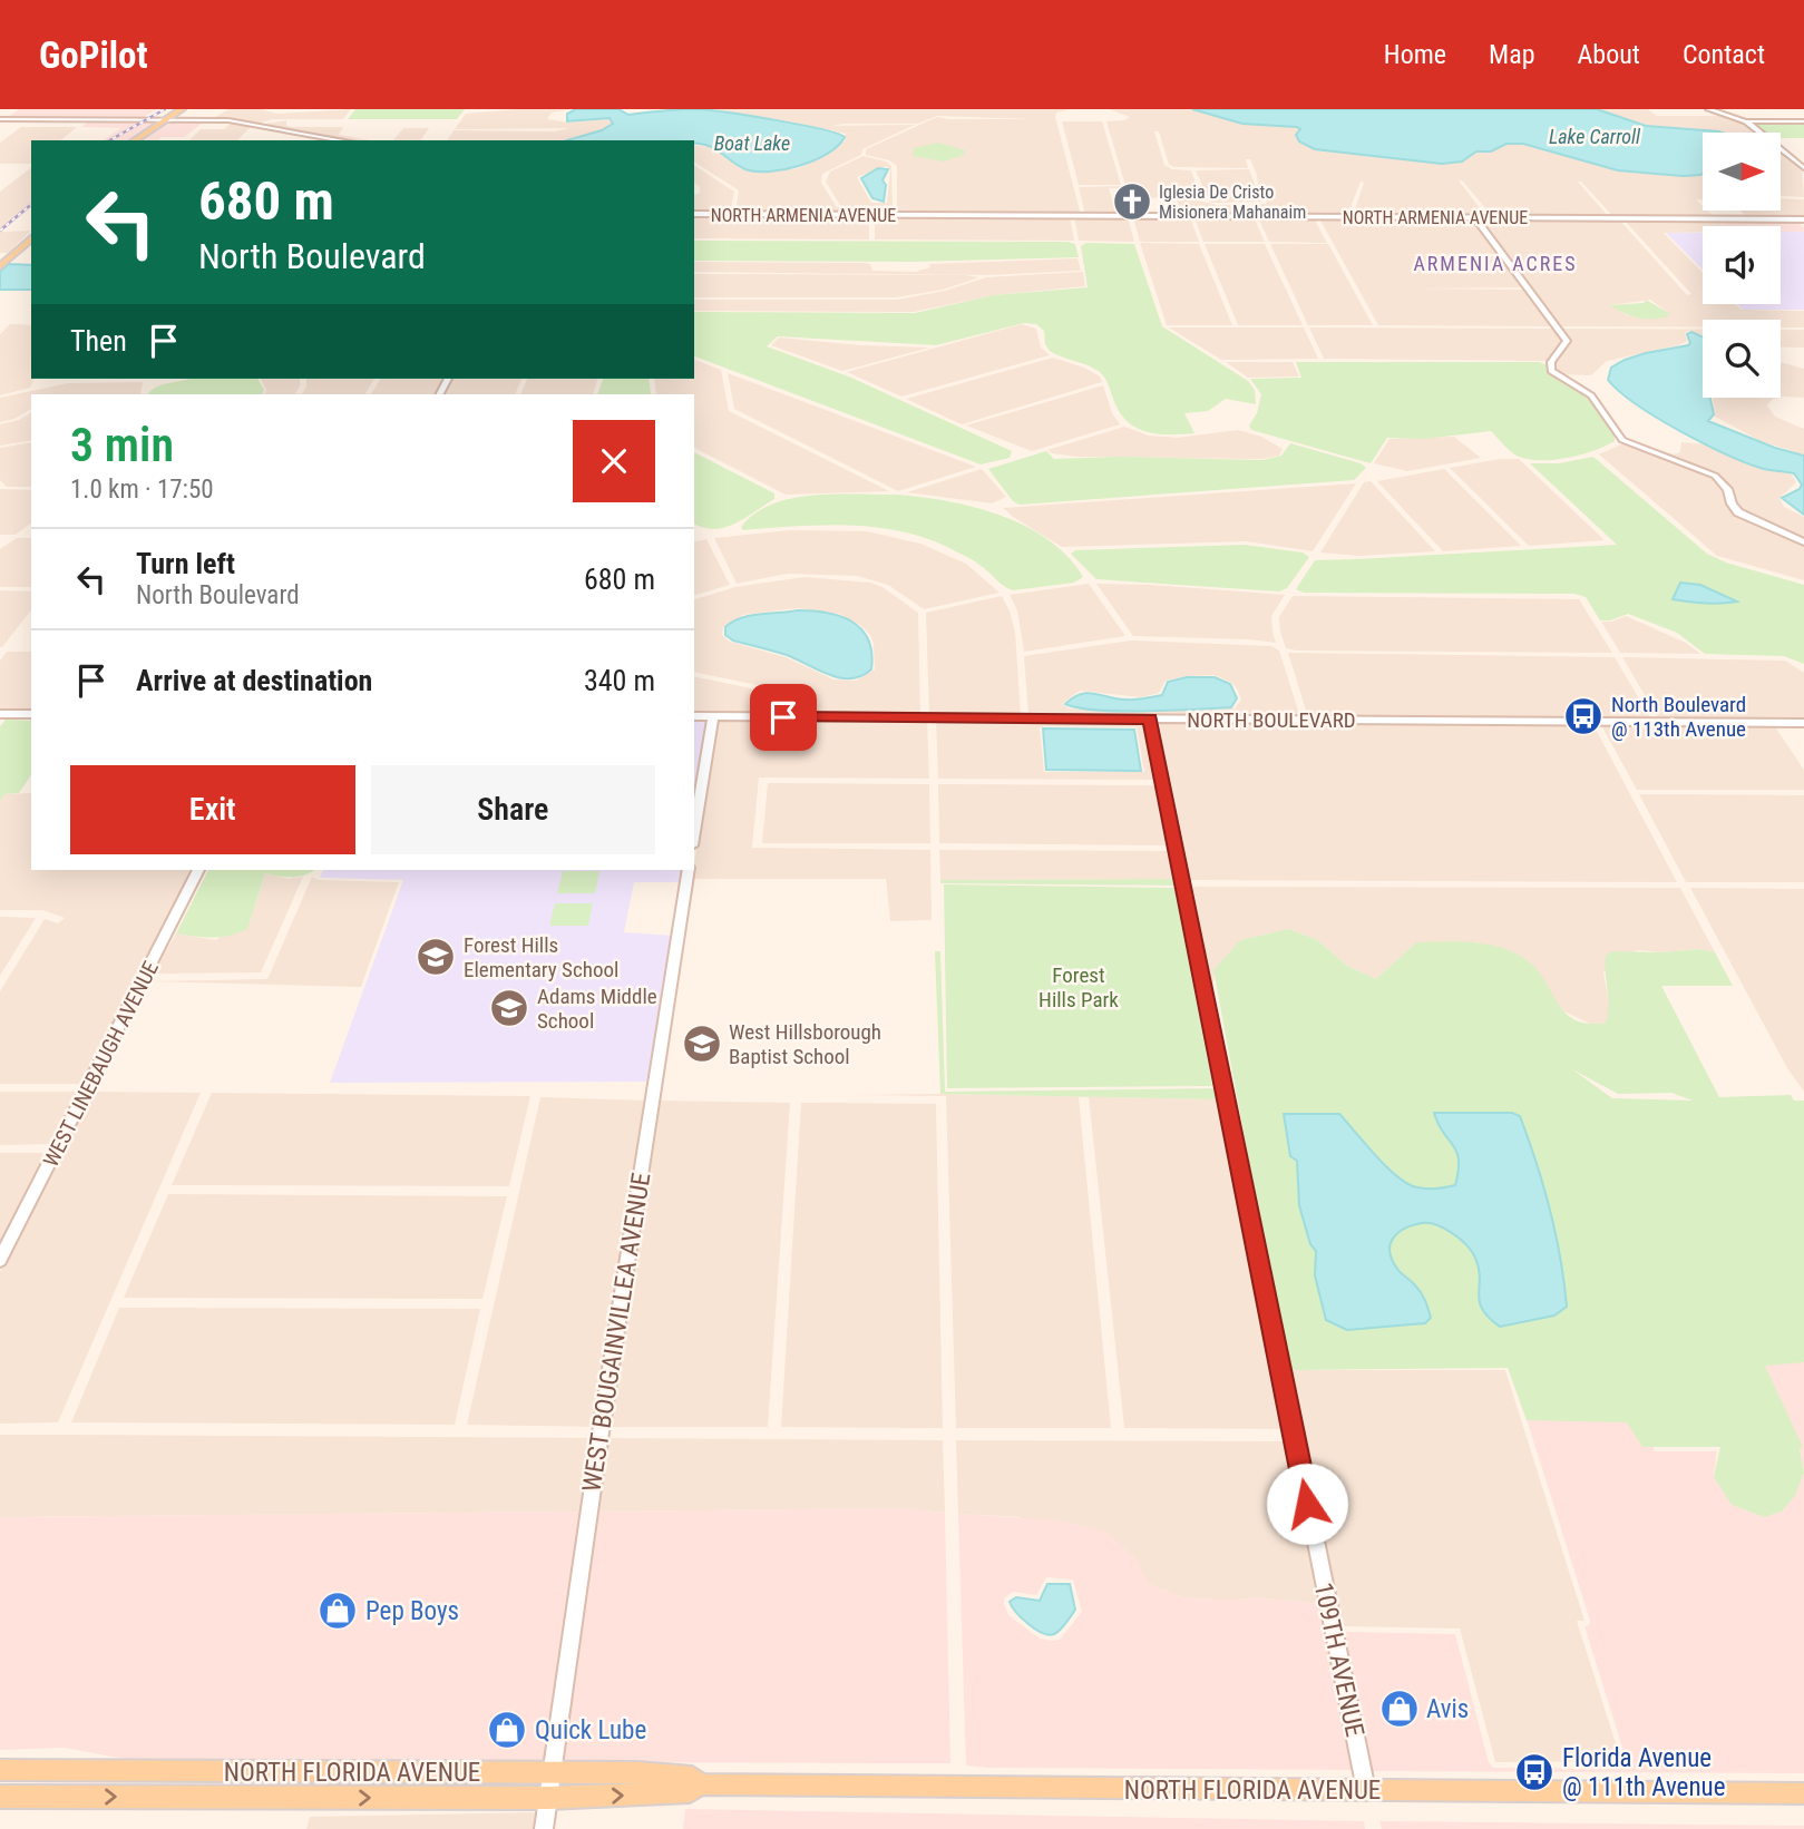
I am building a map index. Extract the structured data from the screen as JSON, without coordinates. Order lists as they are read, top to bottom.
{
  "streets": {
    "main road": ["NORTH FLORIDA AVENUE"],
    "street": [
      "NORTH ARMENIA AVENUE",
      "NORTH BOULEVARD",
      "WEST LINEBAUGH AVENUE",
      "WEST BOUGAINVILLEA AVENUE",
      "109TH AVENUE"
    ]
  },
  "crossings": [
    ["NORTH BOULEVARD", "109TH AVENUE"],
    ["WEST BOUGAINVILLEA AVENUE", "NORTH FLORIDA AVENUE"],
    ["109TH AVENUE", "NORTH FLORIDA AVENUE"]
  ],
  "districts": ["ARMENIA ACRES"],
  "water": ["Lake Carroll", "Boat Lake"],
  "parks": ["Forest Hills Park"],
  "places": {
    "church": ["Iglesia De Cristo Misionera Mahanaim"],
    "bus stop": ["North Boulevard @ 113th Avenue", "Florida Avenue @ 111th Avenue"],
    "school or university": ["Forest Hills Elementary School", "Adams Middle School", "West Hillsborough Baptist School"],
    "shop": ["Pep Boys", "Avis", "Quick Lube"]
  },
  "north": "right",
  "page": {
    "header": "GoPilot",
    "nav": [
      "Home",
      "Map",
      "About",
      "Contact"
    ],
    "turn": ["680 m", "North Boulevard"],
    "then": "Then",
    "heading": ["3 min", "1.0 km · 17:50"],
    "list": [
      {
        "name": "Turn left",
        "note": "North Boulevard",
        "value": "680 m"
      },
      {
        "name": "Arrive at destination",
        "value": "340 m"
      }
    ],
    "buttons": ["Exit", "Share"]
  }
}
